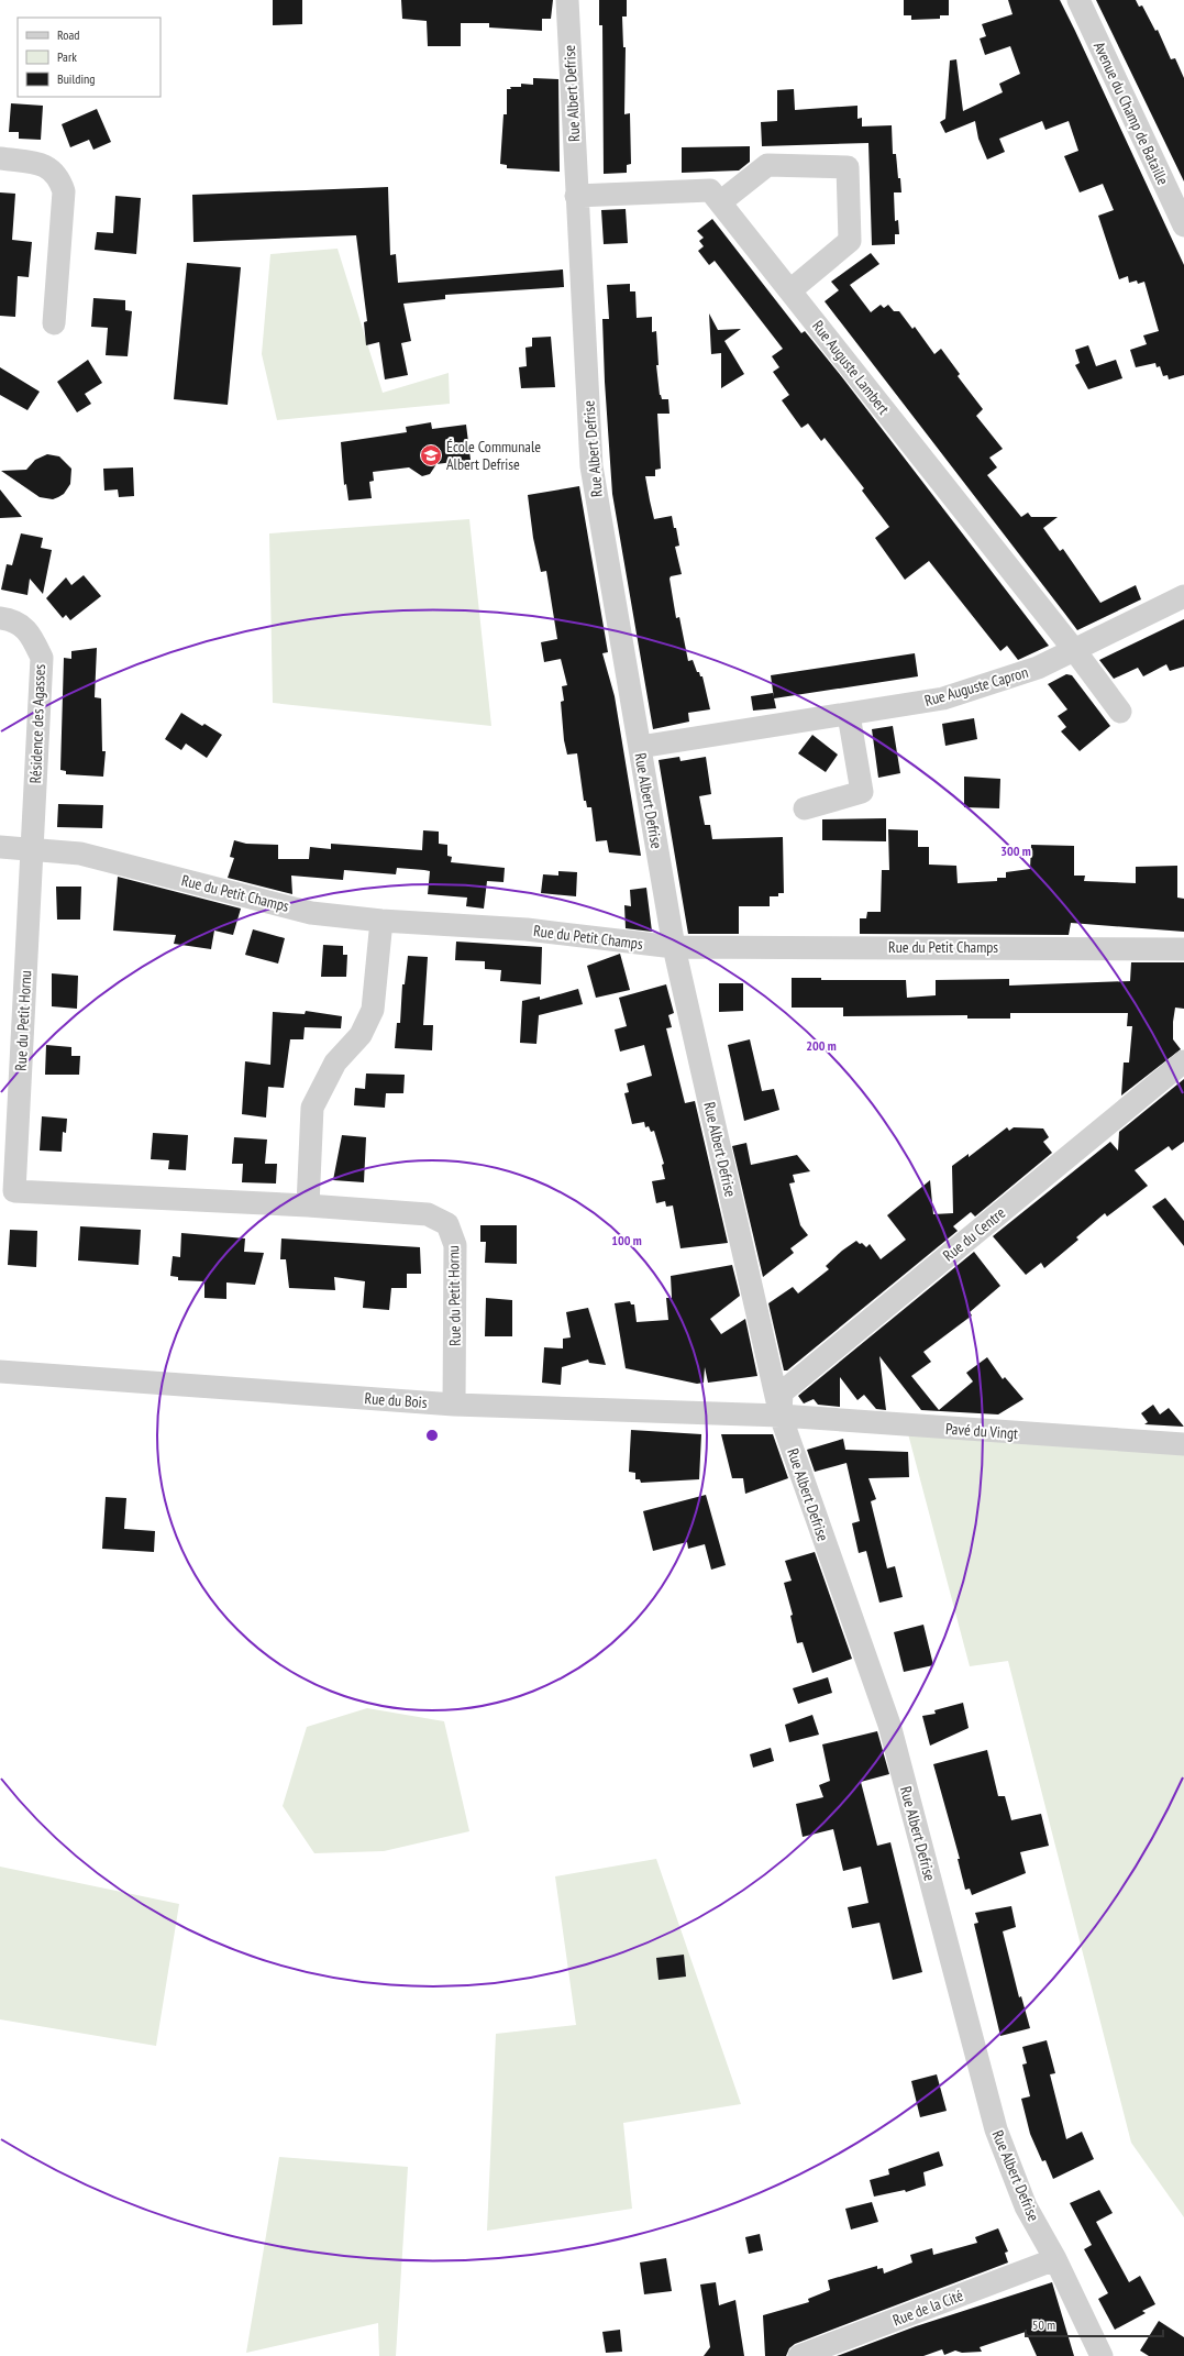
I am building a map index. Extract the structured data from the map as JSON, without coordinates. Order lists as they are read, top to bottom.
{
  "streets": {
    "street": [
      "Rue Albert Defrise",
      "Avenue du Champ de Bataille",
      "Rue Auguste Lambert",
      "Rue Auguste Capron",
      "Résidence des Agasses",
      "Rue du Petit Champs",
      "Rue du Petit Hornu",
      "Rue du Centre",
      "Rue du Bois",
      "Pavé du Vingt",
      "Rue de la Cité"
    ]
  },
  "crossings": [
    ["Rue Albert Defrise", "Rue Auguste Lambert"],
    ["Rue Albert Defrise", "Rue Auguste Capron"],
    ["Rue Albert Defrise", "Rue du Petit Champs"],
    ["Rue Albert Defrise", "Rue du Centre"],
    ["Rue Albert Defrise", "Rue du Bois"],
    ["Rue Albert Defrise", "Pavé du Vingt"],
    ["Rue Albert Defrise", "Rue de la Cité"],
    ["Rue Auguste Lambert", "Rue Auguste Capron"],
    ["Résidence des Agasses", "Rue du Petit Champs"],
    ["Résidence des Agasses", "Rue du Petit Hornu"],
    ["Rue du Petit Champs", "Rue du Petit Hornu"],
    ["Rue du Petit Hornu", "Rue du Bois"],
    ["Rue du Centre", "Rue du Bois"],
    ["Rue du Centre", "Pavé du Vingt"],
    ["Rue du Bois", "Pavé du Vingt"]
  ],
  "places": {
    "school or university": ["École Communale Albert Defrise"]
  },
  "legend": ["Road", "Park", "Building"],
  "scale_bar": "50 m",
  "rings": ["300 m", "200 m", "100 m"]
}
